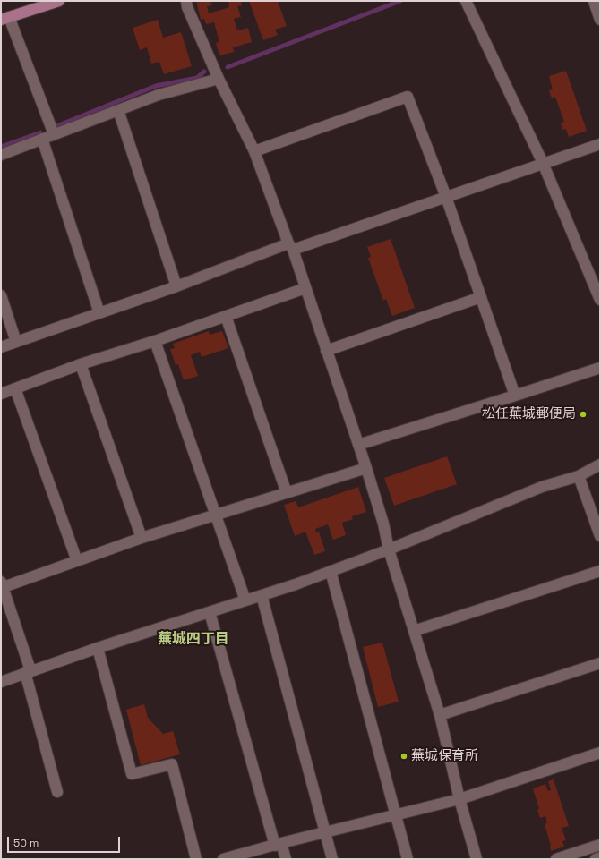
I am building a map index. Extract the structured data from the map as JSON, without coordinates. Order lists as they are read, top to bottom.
{
  "districts": ["蕪城四丁目"],
  "places": ["松任蕪城郵便局", "蕪城保育所"],
  "scale_bar": "50 m"
}
